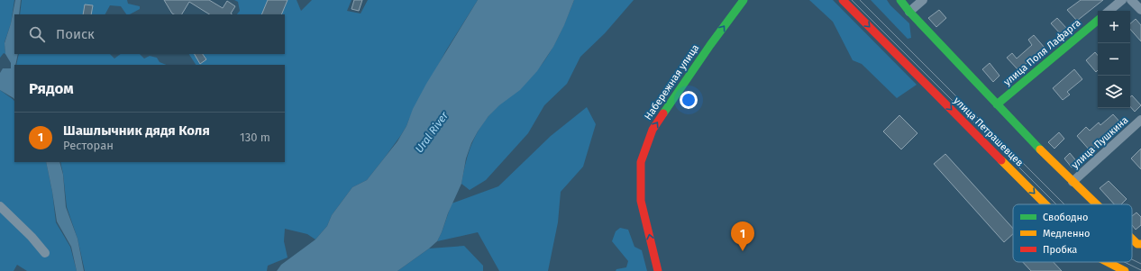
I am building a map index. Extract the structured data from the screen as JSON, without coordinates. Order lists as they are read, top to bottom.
{
  "streets": {
    "main road": ["улица Поля Лафарга", "Набережная улица", "улица Петрашевцев"],
    "street": ["улица Пушкина"]
  },
  "one_way": ["Набережная улица"],
  "water": ["Ural River"],
  "legend": ["Свободно", "Медленно", "Пробка"],
  "page": {
    "map_buttons": ["+", "−"],
    "search": "Поиск",
    "heading": "Рядом",
    "list": [
      {
        "mark": "1",
        "name": "Шашлычник дядя Коля",
        "note": "Ресторан",
        "value": "130 m"
      }
    ],
    "pins": "1"
  }
}
